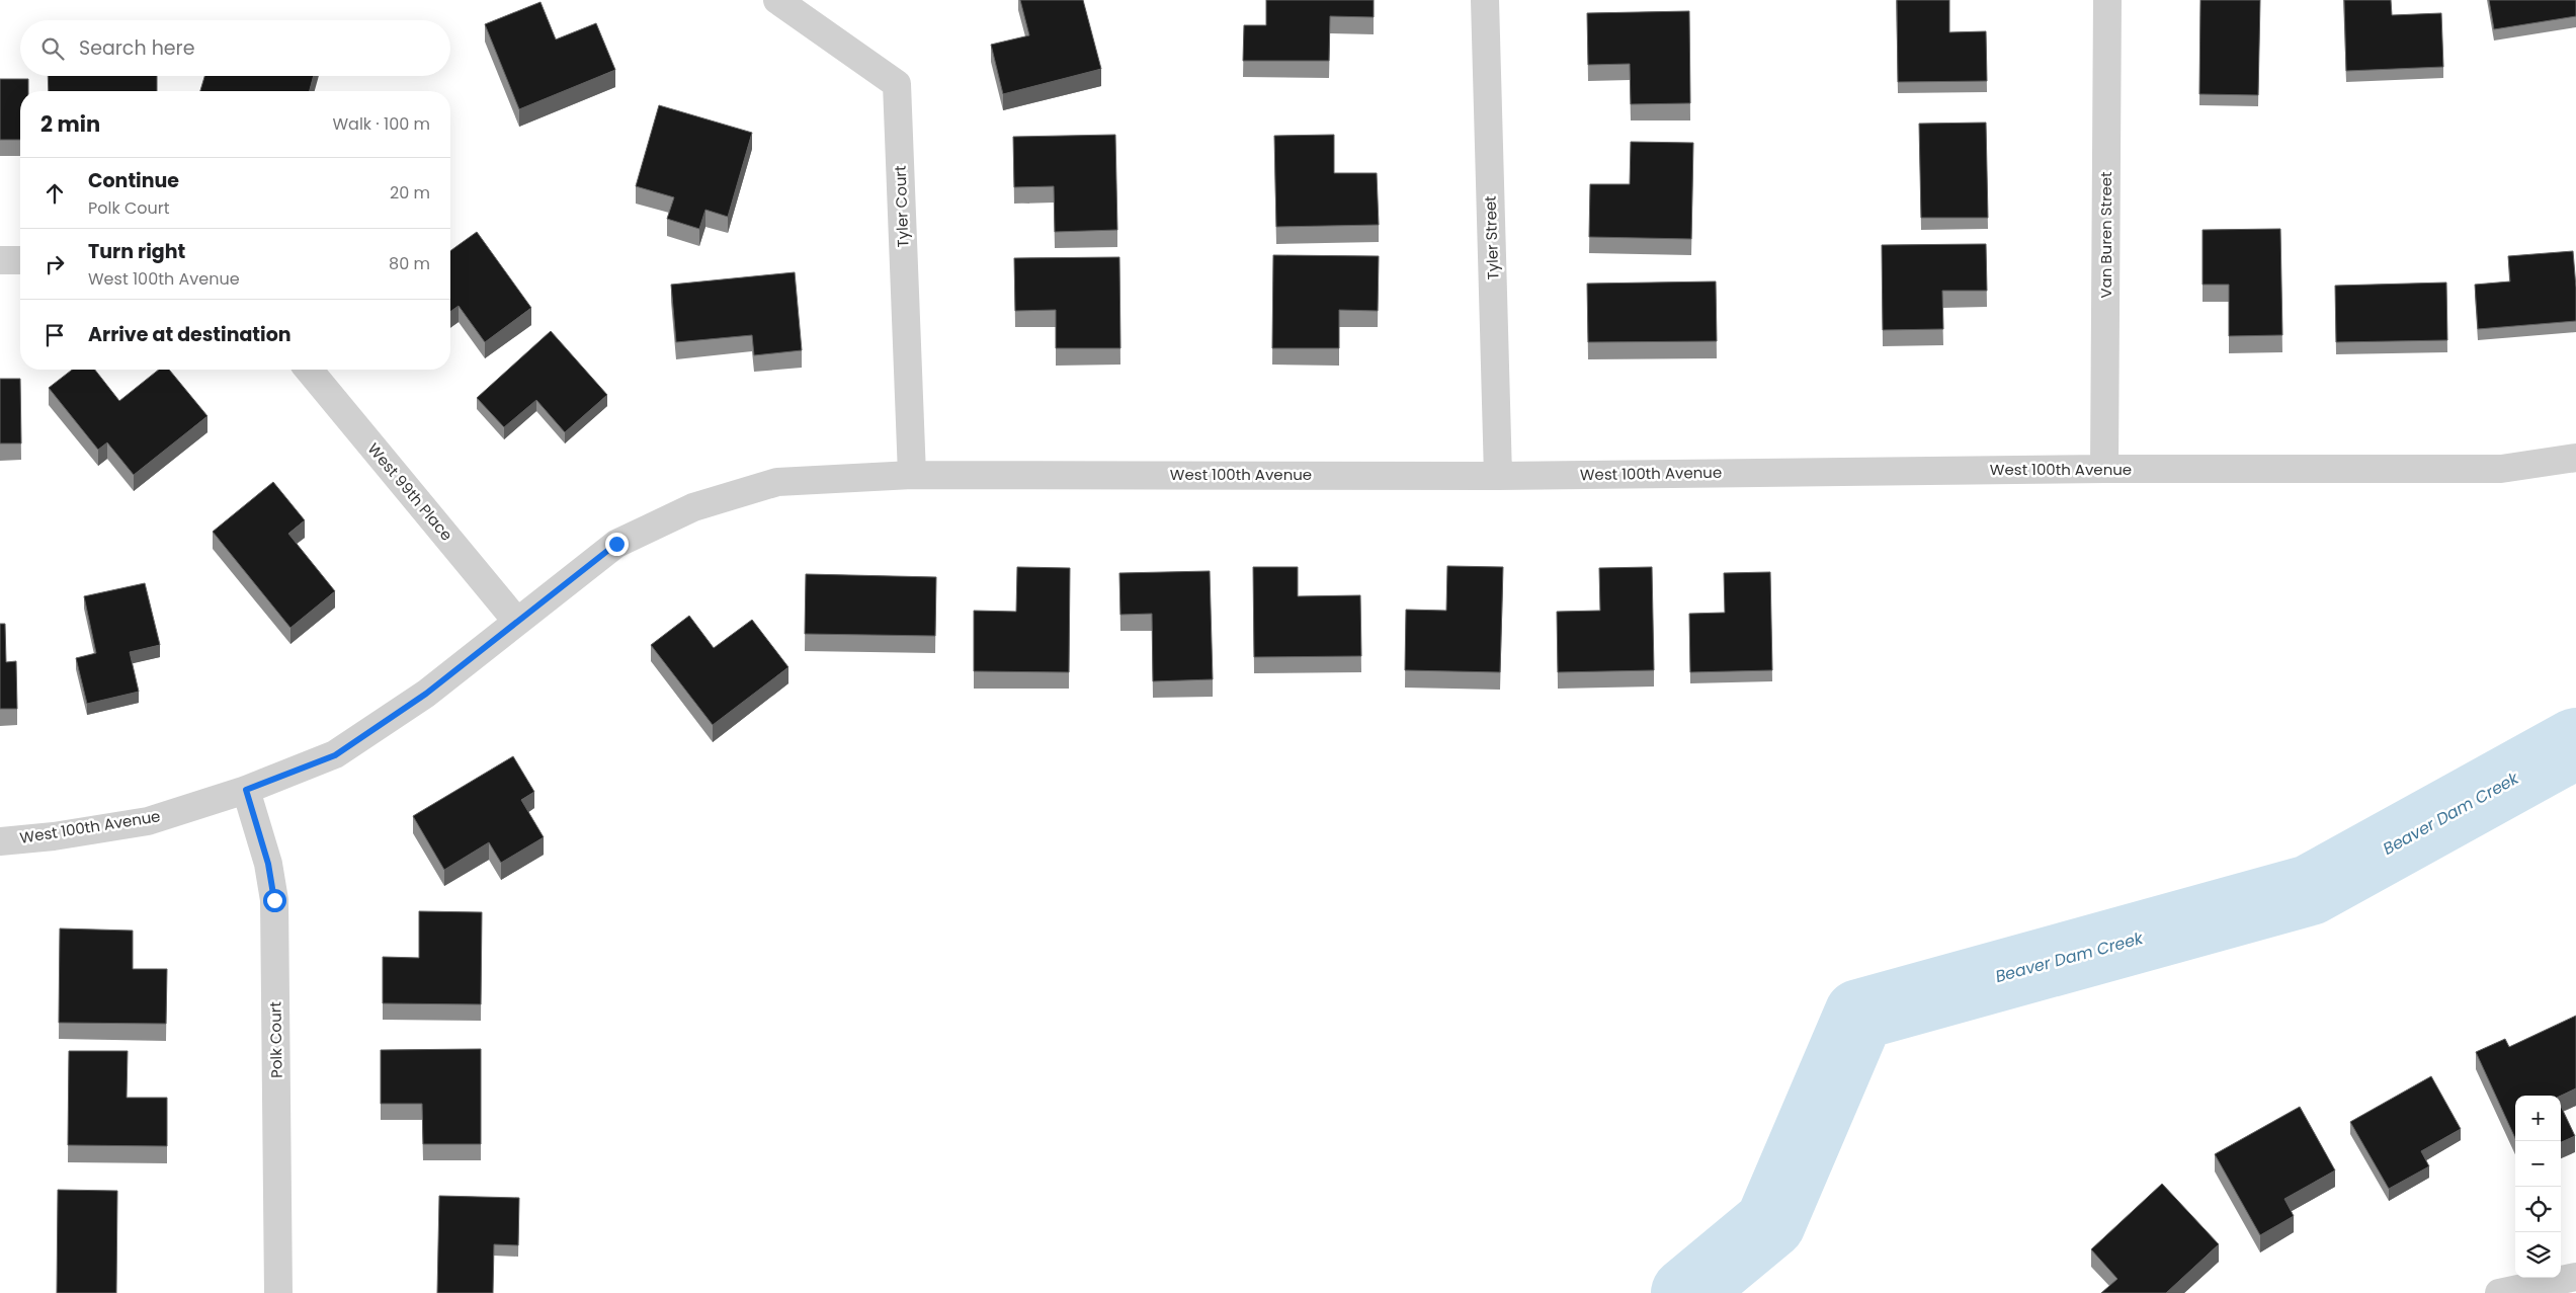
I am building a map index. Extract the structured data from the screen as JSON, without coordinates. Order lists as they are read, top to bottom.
{
  "streets": {
    "street": [
      "Tyler Court",
      "Van Buren Street",
      "Tyler Street",
      "West 100th Avenue",
      "West 99th Place",
      "Polk Court"
    ]
  },
  "crossings": [
    ["Tyler Court", "West 100th Avenue"],
    ["Van Buren Street", "West 100th Avenue"],
    ["Tyler Street", "West 100th Avenue"],
    ["West 100th Avenue", "West 99th Place"],
    ["West 100th Avenue", "Polk Court"]
  ],
  "water": ["Beaver Dam Creek"],
  "page": {
    "search": "Search here",
    "heading": ["2 min", "Walk · 100 m"],
    "list": [
      ["Continue", "Polk Court", "20 m"],
      ["Turn right", "West 100th Avenue", "80 m"],
      "Arrive at destination"
    ],
    "map_buttons": ["+", "−"]
  }
}
